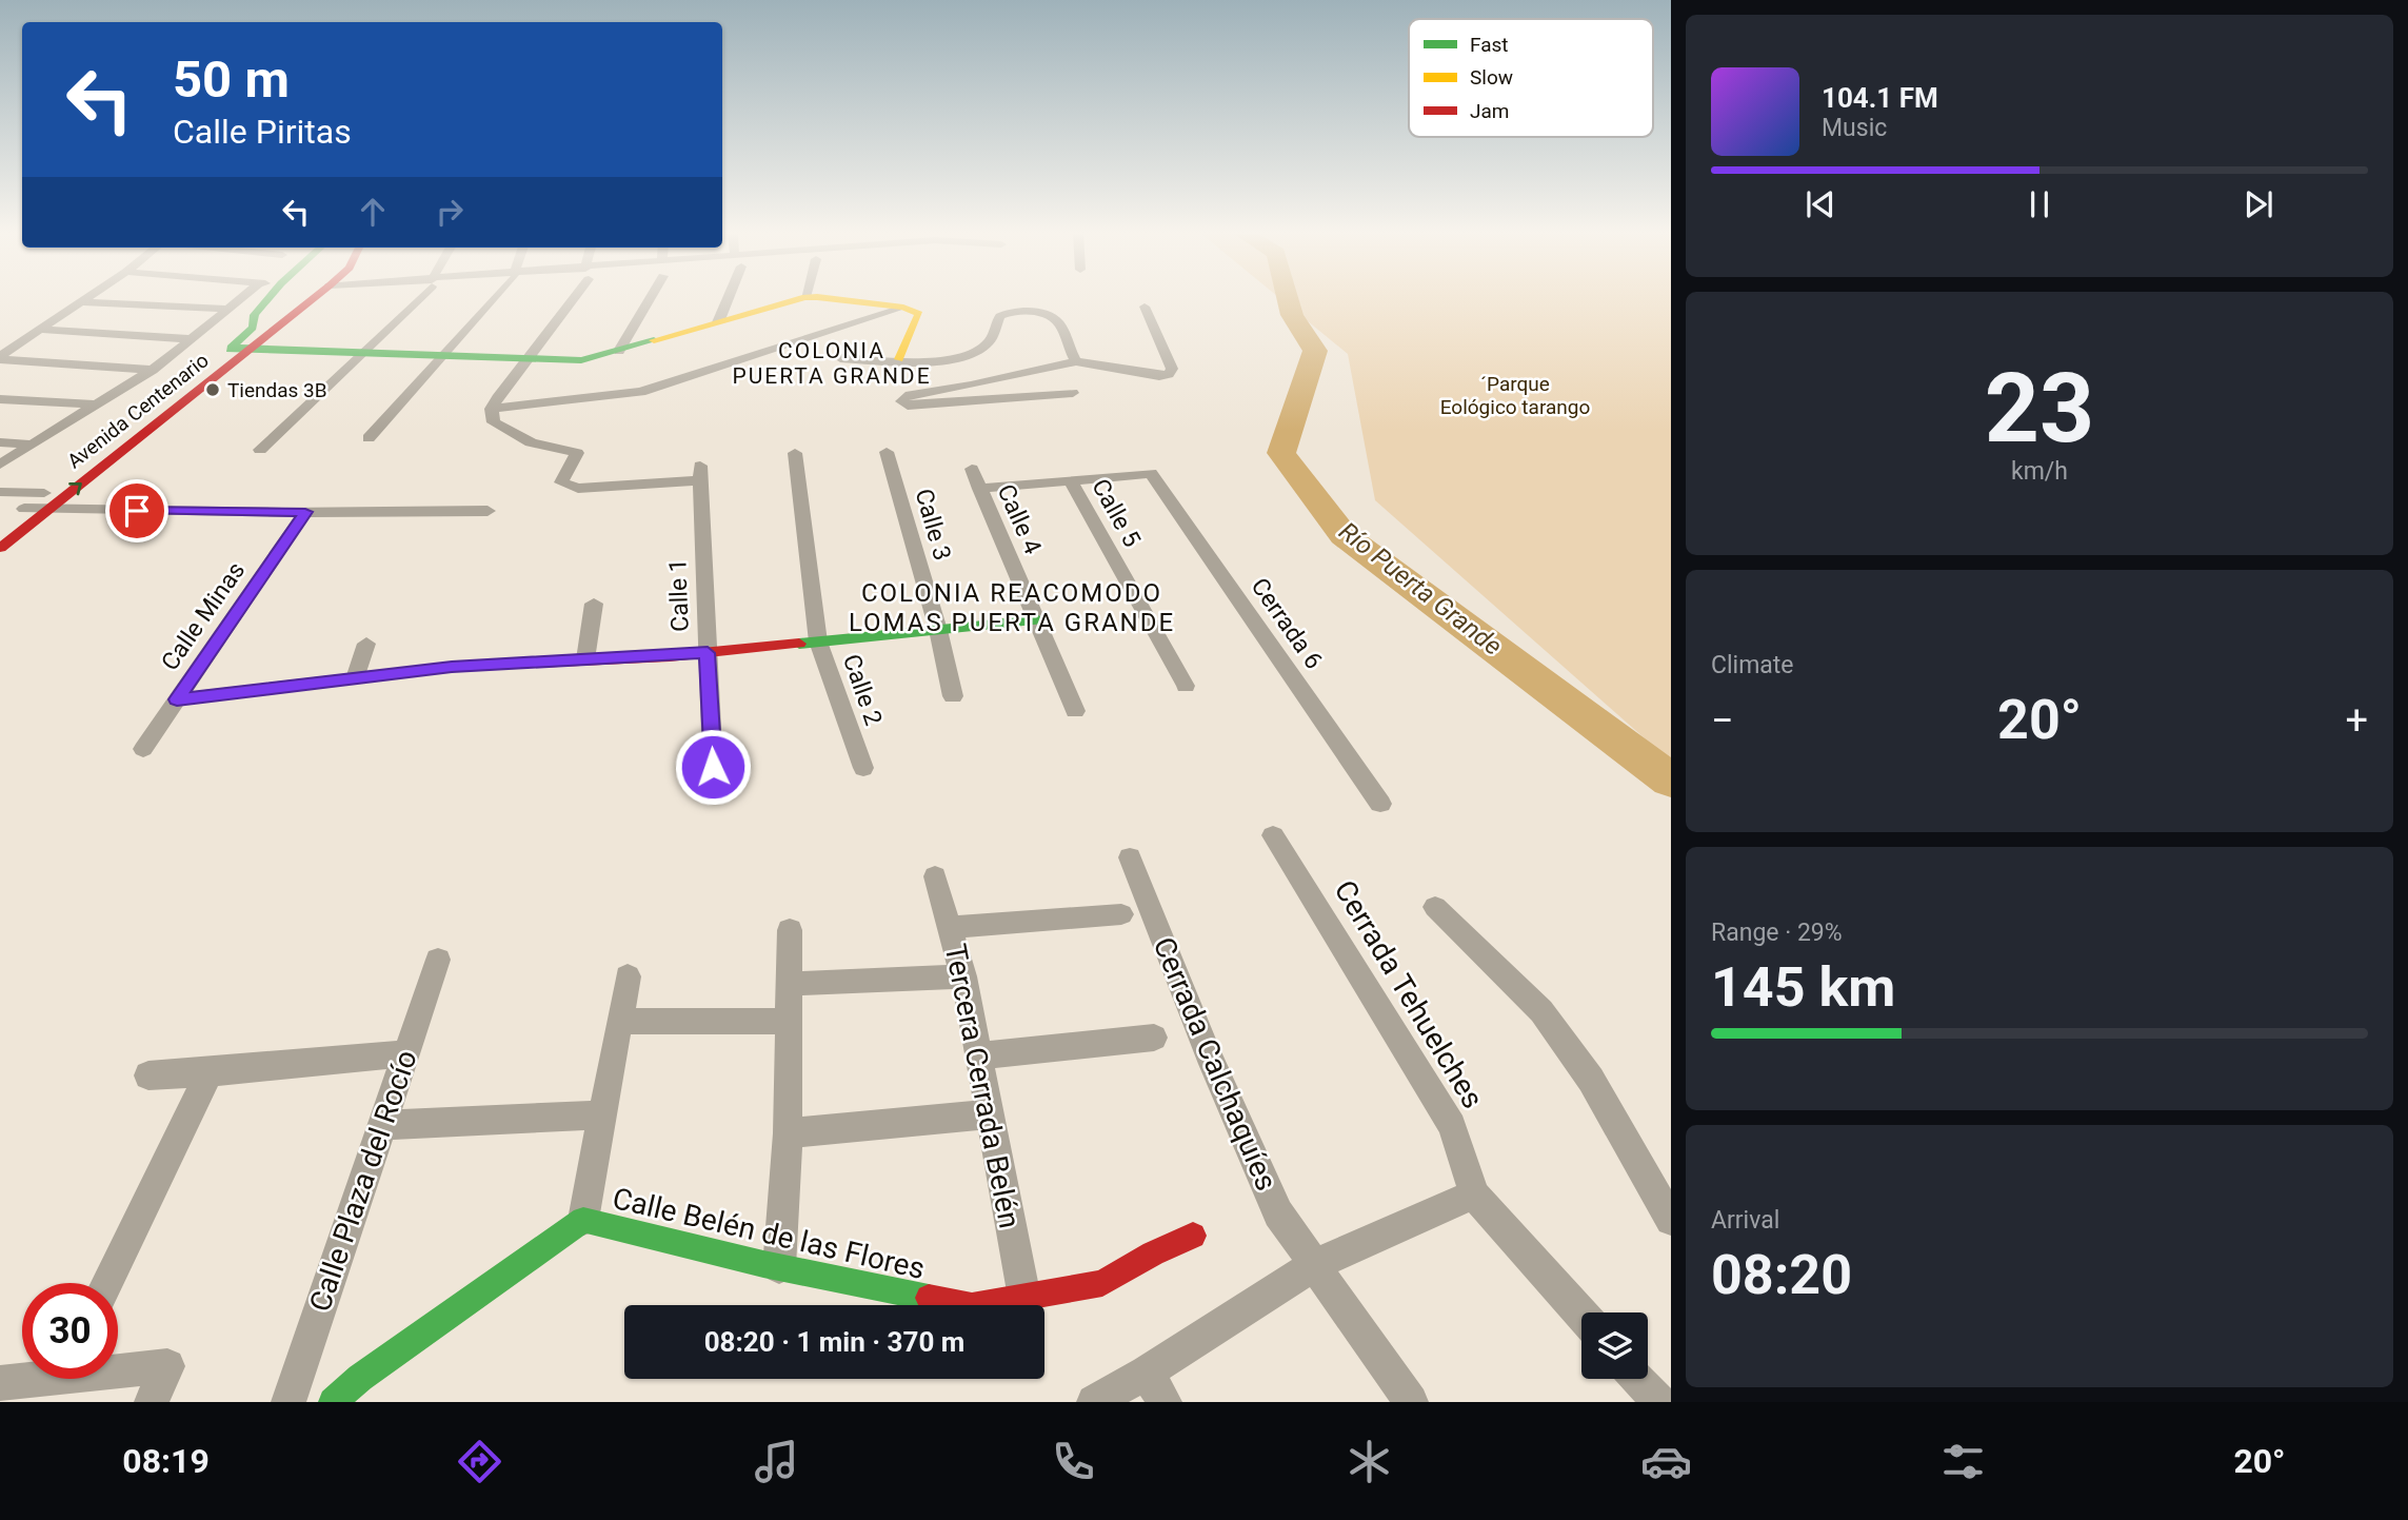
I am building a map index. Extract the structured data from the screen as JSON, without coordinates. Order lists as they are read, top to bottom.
{
  "streets": {
    "street": [
      "Avenida Centenario",
      "Calle 5",
      "Calle 4",
      "Calle 3",
      "Calle 1",
      "Calle Minas",
      "Cerrada 6",
      "Calle 2",
      "Cerrada Tehuelches",
      "Cerrada Calchaquíes",
      "Tercera Cerrada Belén",
      "Calle Plaza del Rocío",
      "Calle Belén de las Flores"
    ]
  },
  "crossings": [
    ["Calle 5", "Calle 4"],
    ["Calle 5", "Cerrada 6"],
    ["Tercera Cerrada Belén", "Calle Belén de las Flores"]
  ],
  "districts": ["COLONIA PUERTA GRANDE", "COLONIA REACOMODO LOMAS PUERTA GRANDE"],
  "water": ["Río Puerta Grande"],
  "parks": ["´Parque Eológico tarango"],
  "places": ["Tiendas 3B"],
  "legend": ["Fast", "Slow", "Jam"],
  "page": {
    "turn": ["50 m", "Calle Piritas"],
    "song": ["104.1 FM", "Music"],
    "tile": [
      ["23", "km/h"],
      "Climate",
      ["Range · 29%", "145 km"],
      ["Arrival", "08:20"]
    ],
    "heat": ["−", "20°", "+"],
    "limit": "30",
    "trip": "08:20 · 1 min · 370 m",
    "tabs": ["08:19", "20°"]
  }
}
